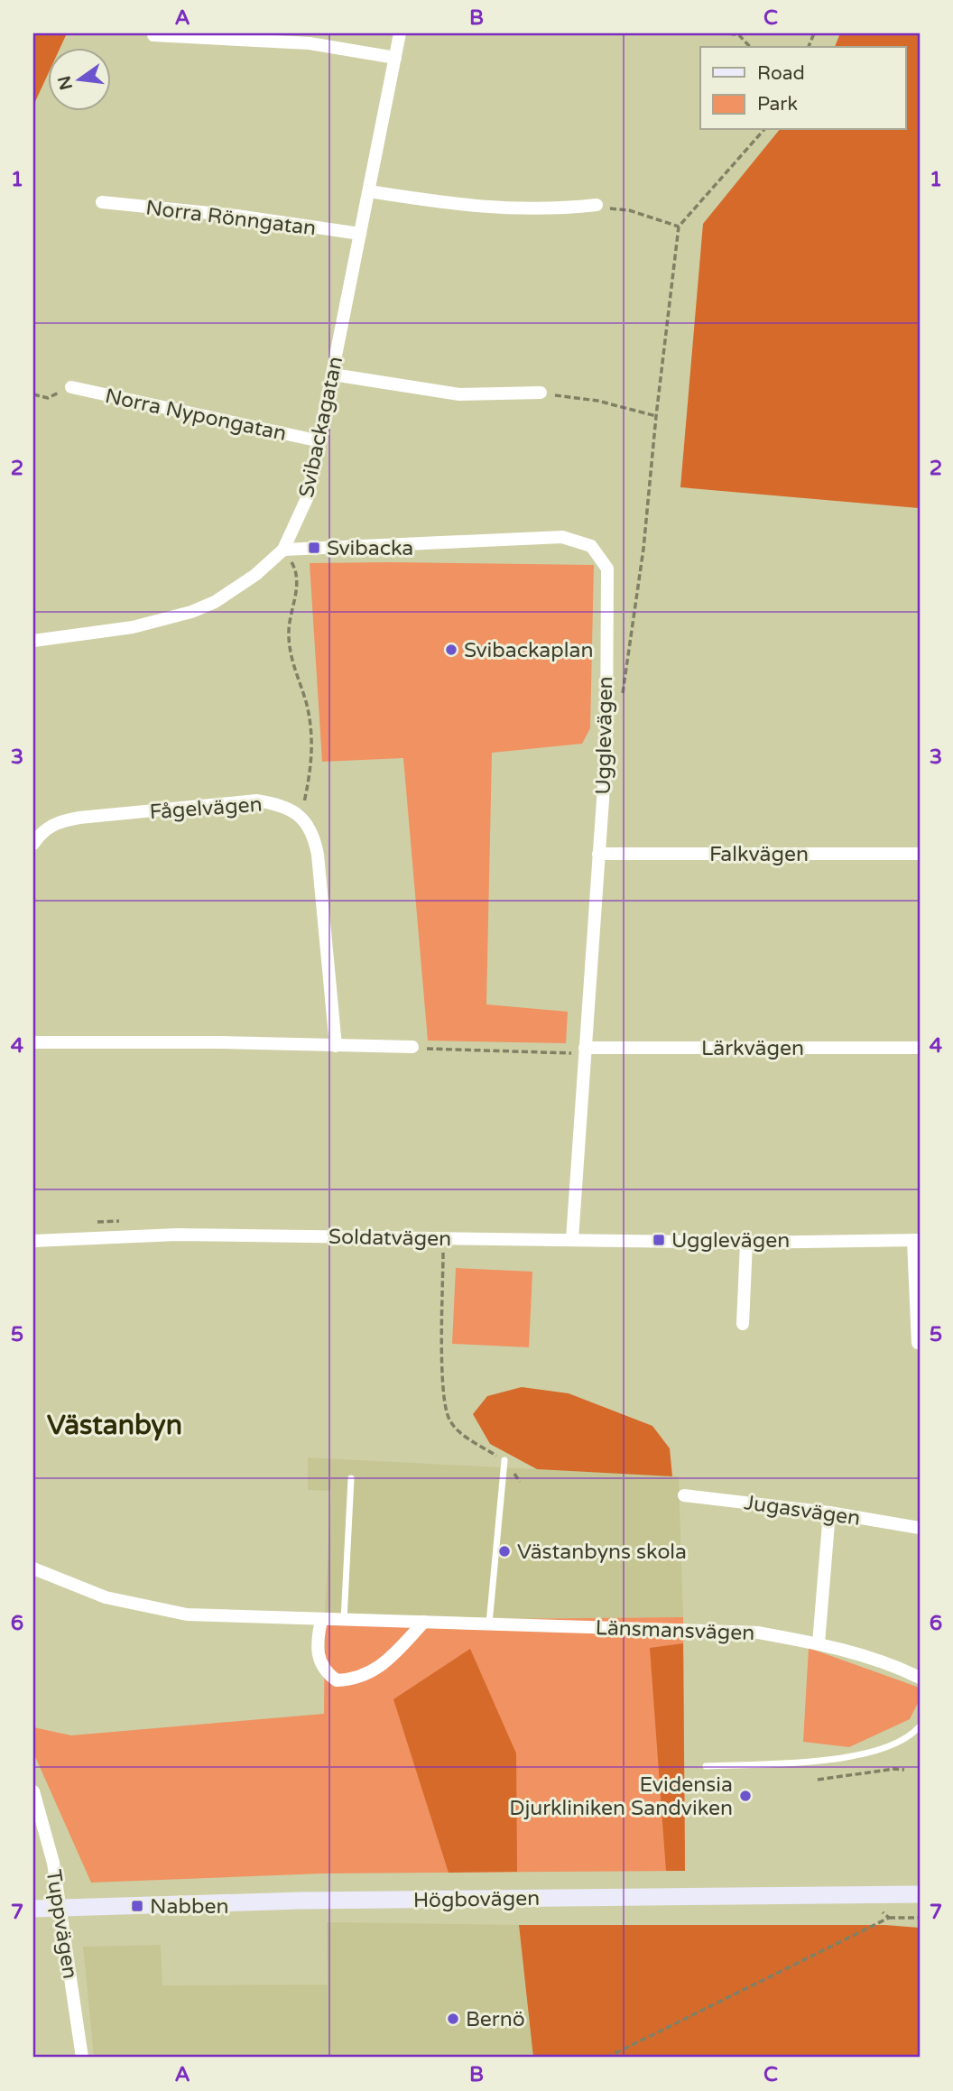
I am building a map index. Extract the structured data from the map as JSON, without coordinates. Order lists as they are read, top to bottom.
{
  "streets": {
    "main road": ["Högbovägen"],
    "street": [
      "Norra Rönngatan",
      "Norra Nypongatan",
      "Svibackagatan",
      "Ugglevägen",
      "Fågelvägen",
      "Falkvägen",
      "Lärkvägen",
      "Soldatvägen",
      "Jugasvägen",
      "Länsmansvägen",
      "Tuppvägen"
    ]
  },
  "crossings": [
    ["Norra Rönngatan", "Svibackagatan"],
    ["Norra Nypongatan", "Svibackagatan"],
    ["Svibackagatan", "Ugglevägen"],
    ["Ugglevägen", "Falkvägen"],
    ["Ugglevägen", "Lärkvägen"],
    ["Ugglevägen", "Soldatvägen"],
    ["Högbovägen", "Tuppvägen"]
  ],
  "districts": ["Västanbyn"],
  "places": {
    "transit": ["Svibacka", "Ugglevägen", "Nabben"],
    "other": [
      "Svibackaplan",
      "Västanbyns skola",
      "Evidensia Djurkliniken Sandviken",
      "Bernö"
    ]
  },
  "legend": ["Road", "Park"],
  "north": "left",
  "grid": {
    "columns": ["A", "B", "C"],
    "rows": [
      "1",
      "2",
      "3",
      "4",
      "5",
      "6",
      "7"
    ]
  }
}
